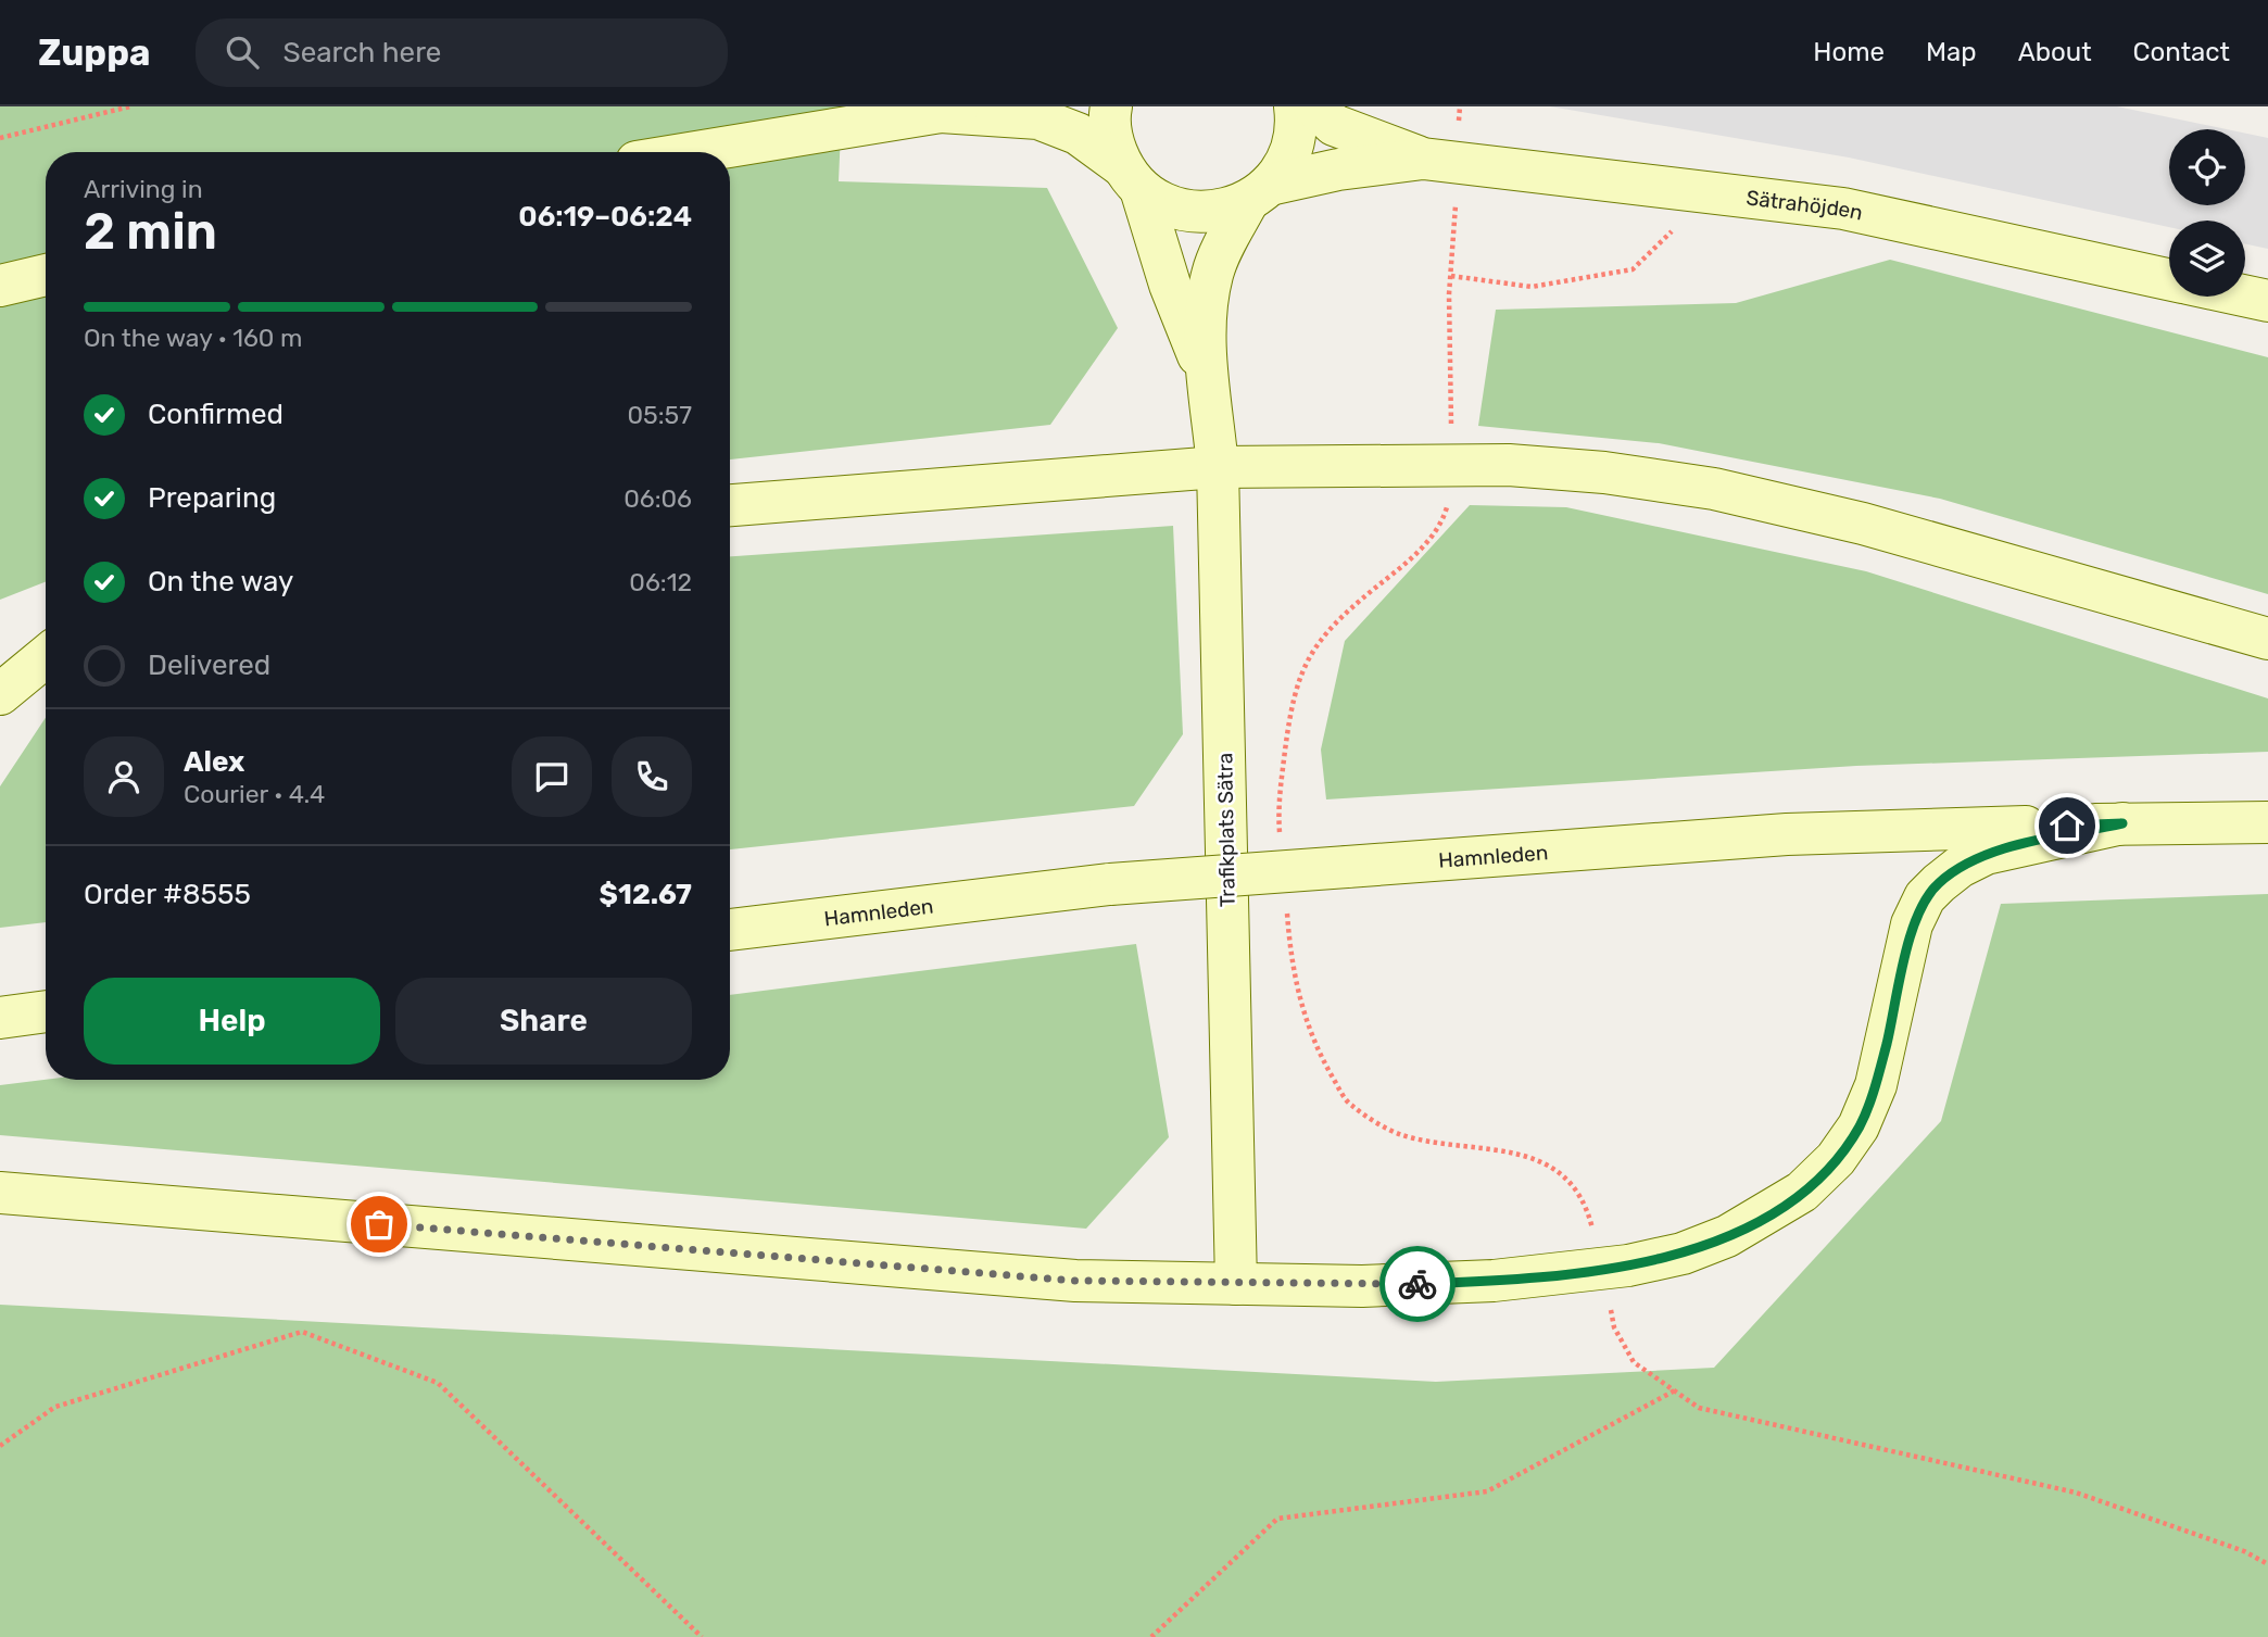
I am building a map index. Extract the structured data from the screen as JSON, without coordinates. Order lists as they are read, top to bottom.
{
  "streets": {
    "main road": ["Sätrahöjden", "Trafikplats Sätra", "Hamnleden"]
  },
  "crossings": [
    ["Sätrahöjden", "Trafikplats Sätra"]
  ],
  "page": {
    "header": "Zuppa",
    "search": "Search here",
    "nav": [
      "Home",
      "Map",
      "About",
      "Contact"
    ],
    "heading": ["2 min", "Arriving in", "06:19–06:24"],
    "panel": [
      "Alex",
      "Courier · 4.4",
      "Order #8555",
      "$12.67"
    ],
    "bar": "On the way · 160 m",
    "list": [
      ["Confirmed", "05:57"],
      ["Preparing", "06:06"],
      ["On the way", "06:12"],
      "Delivered"
    ],
    "buttons": ["Help", "Share"]
  }
}
